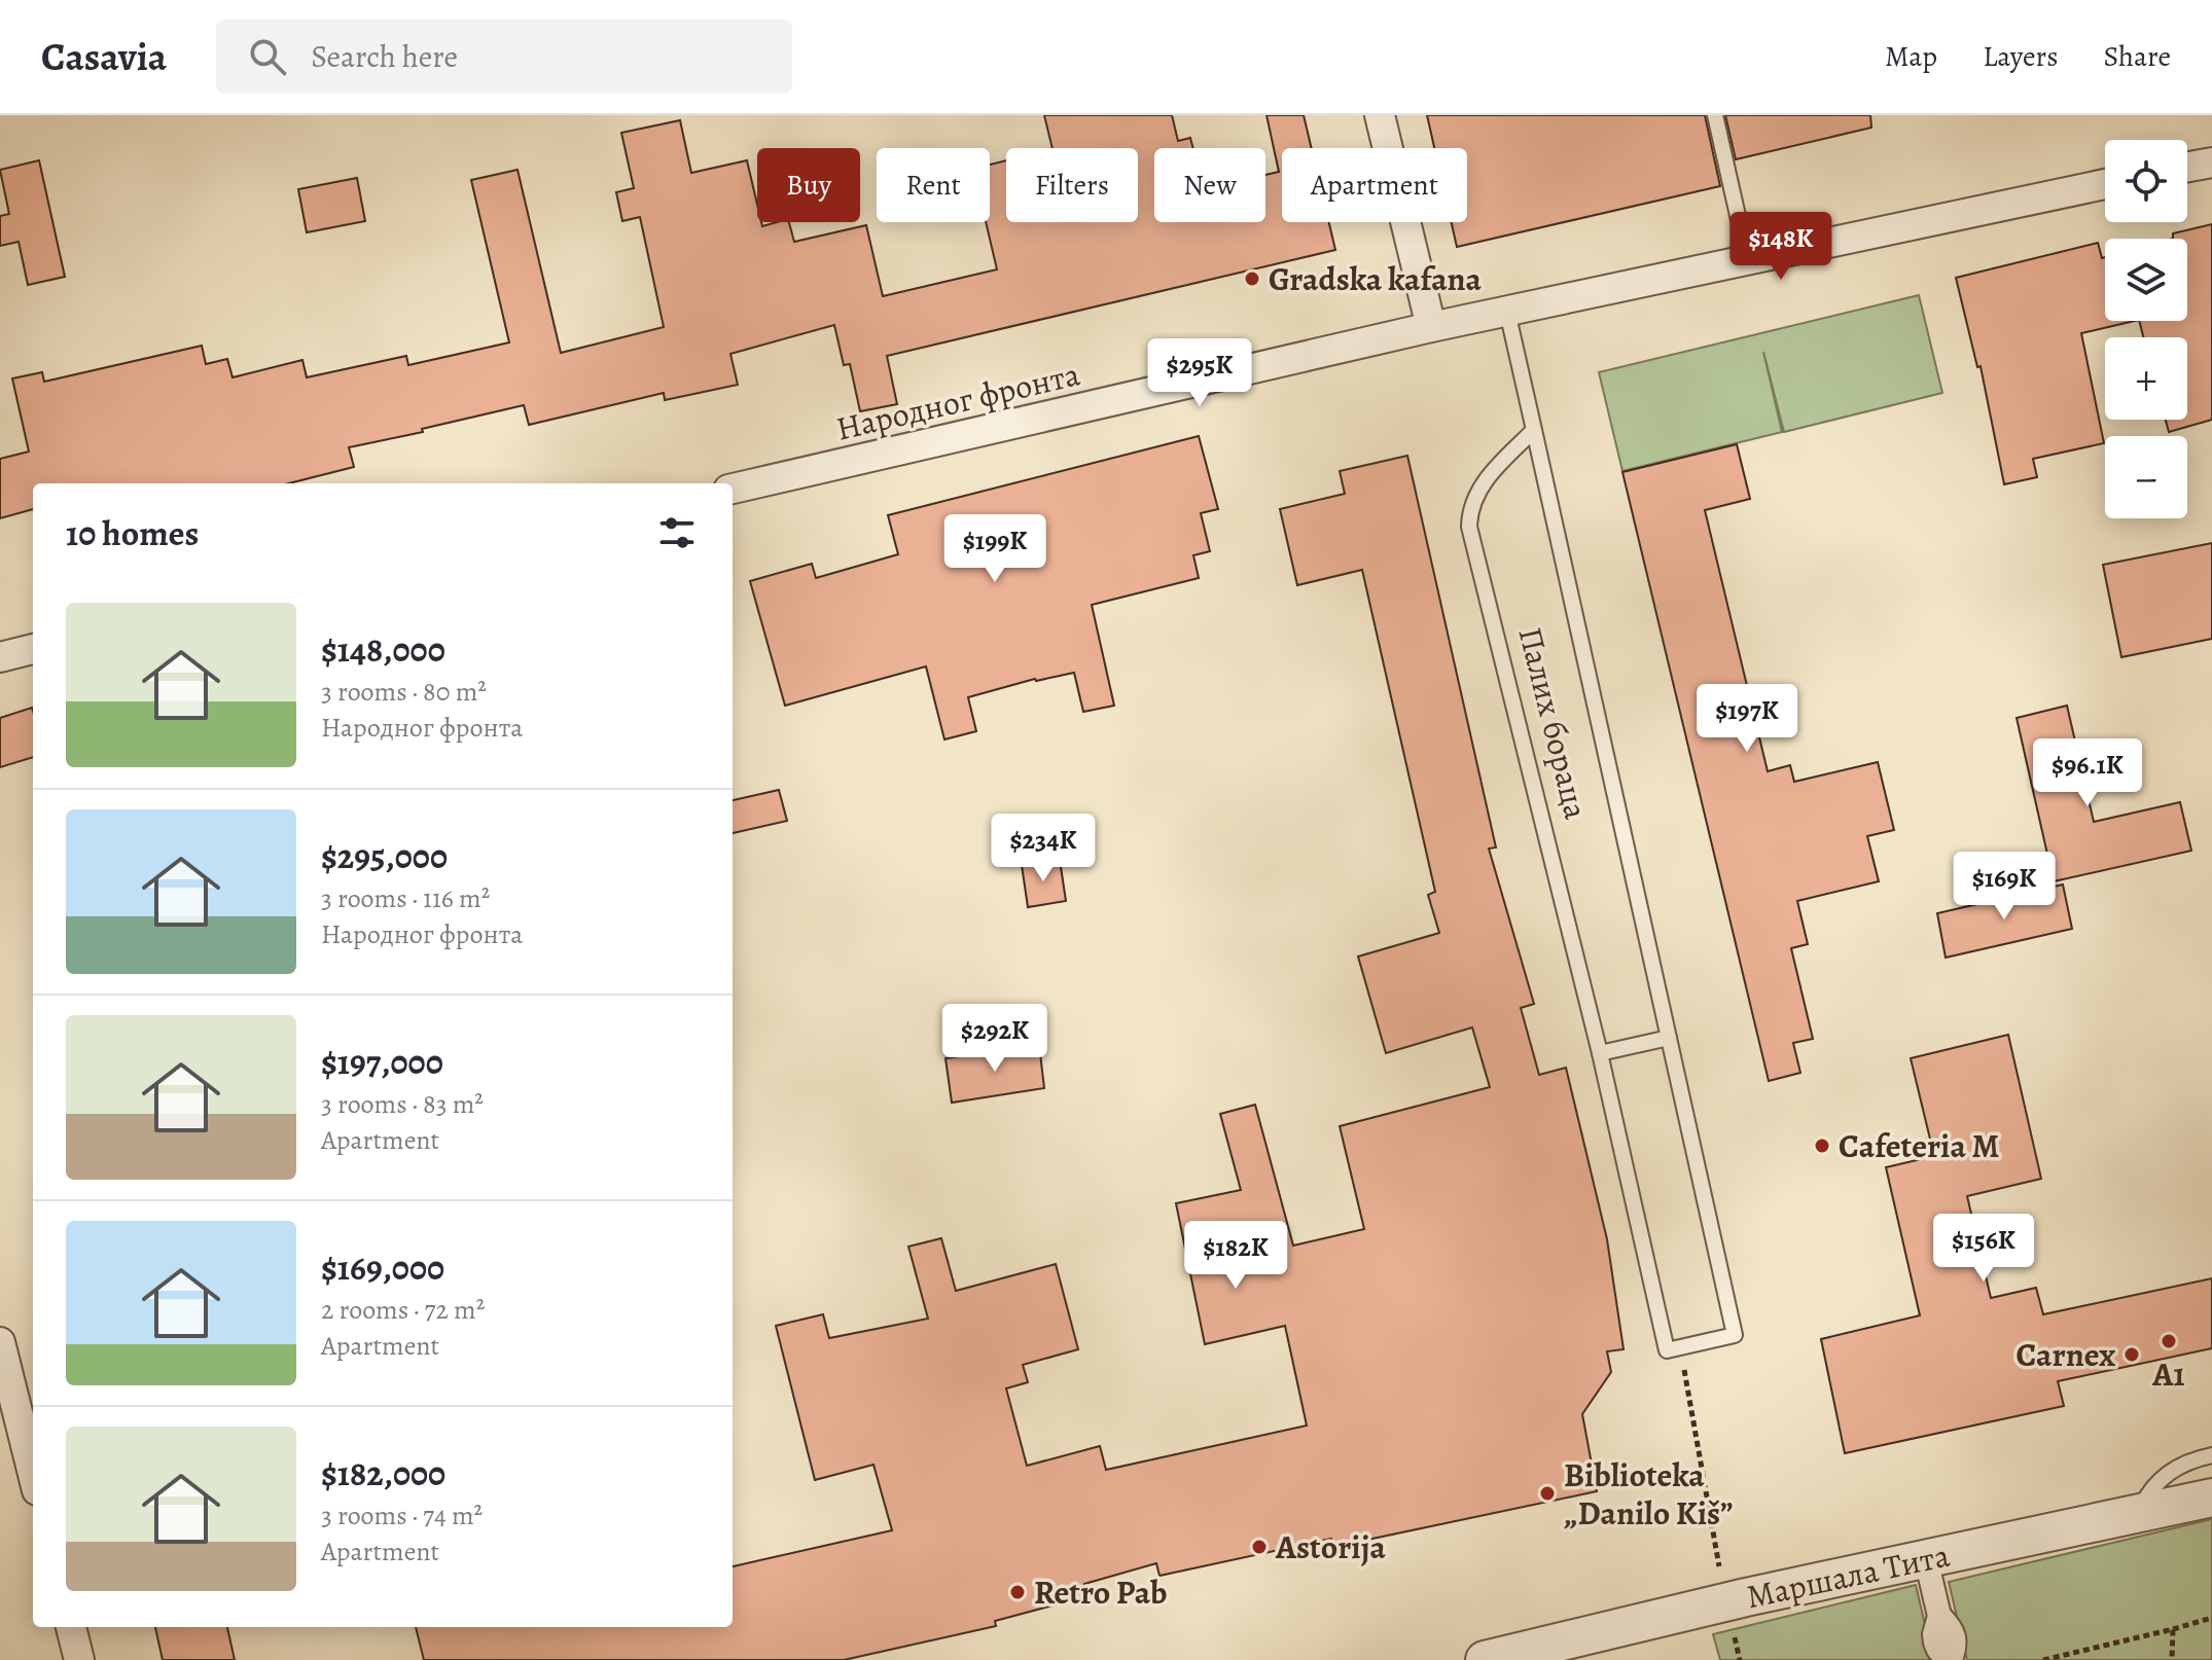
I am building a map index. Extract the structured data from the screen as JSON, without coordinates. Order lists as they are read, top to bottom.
{
  "streets": {
    "street": ["Народног фронта", "Маршала Тита"],
    "lane": ["Палих бораца"]
  },
  "places": [
    "Gradska kafana",
    "Cafeteria M",
    "A1",
    "Carnex",
    "Biblioteka „Danilo Kiš”",
    "Astorija",
    "Retro Pab"
  ],
  "page": {
    "header": "Casavia",
    "search": "Search here",
    "nav": ["Map", "Layers", "Share"],
    "map_buttons": ["+", "−"],
    "chip": [
      "Buy",
      "Rent",
      "Filters",
      "New",
      "Apartment"
    ],
    "price": [
      "$148K",
      "$295K",
      "$199K",
      "$197K",
      "$96.1K",
      "$234K",
      "$169K",
      "$292K",
      "$156K",
      "$182K"
    ],
    "heading": "10 homes",
    "list": [
      {
        "name": "$148,000",
        "note": "3 rooms · 80 m² · Народног фронта"
      },
      {
        "name": "$295,000",
        "note": "3 rooms · 116 m² · Народног фронта"
      },
      {
        "name": "$197,000",
        "note": "3 rooms · 83 m² · Apartment"
      },
      {
        "name": "$169,000",
        "note": "2 rooms · 72 m² · Apartment"
      },
      {
        "name": "$182,000",
        "note": "3 rooms · 74 m² · Apartment"
      }
    ]
  }
}
